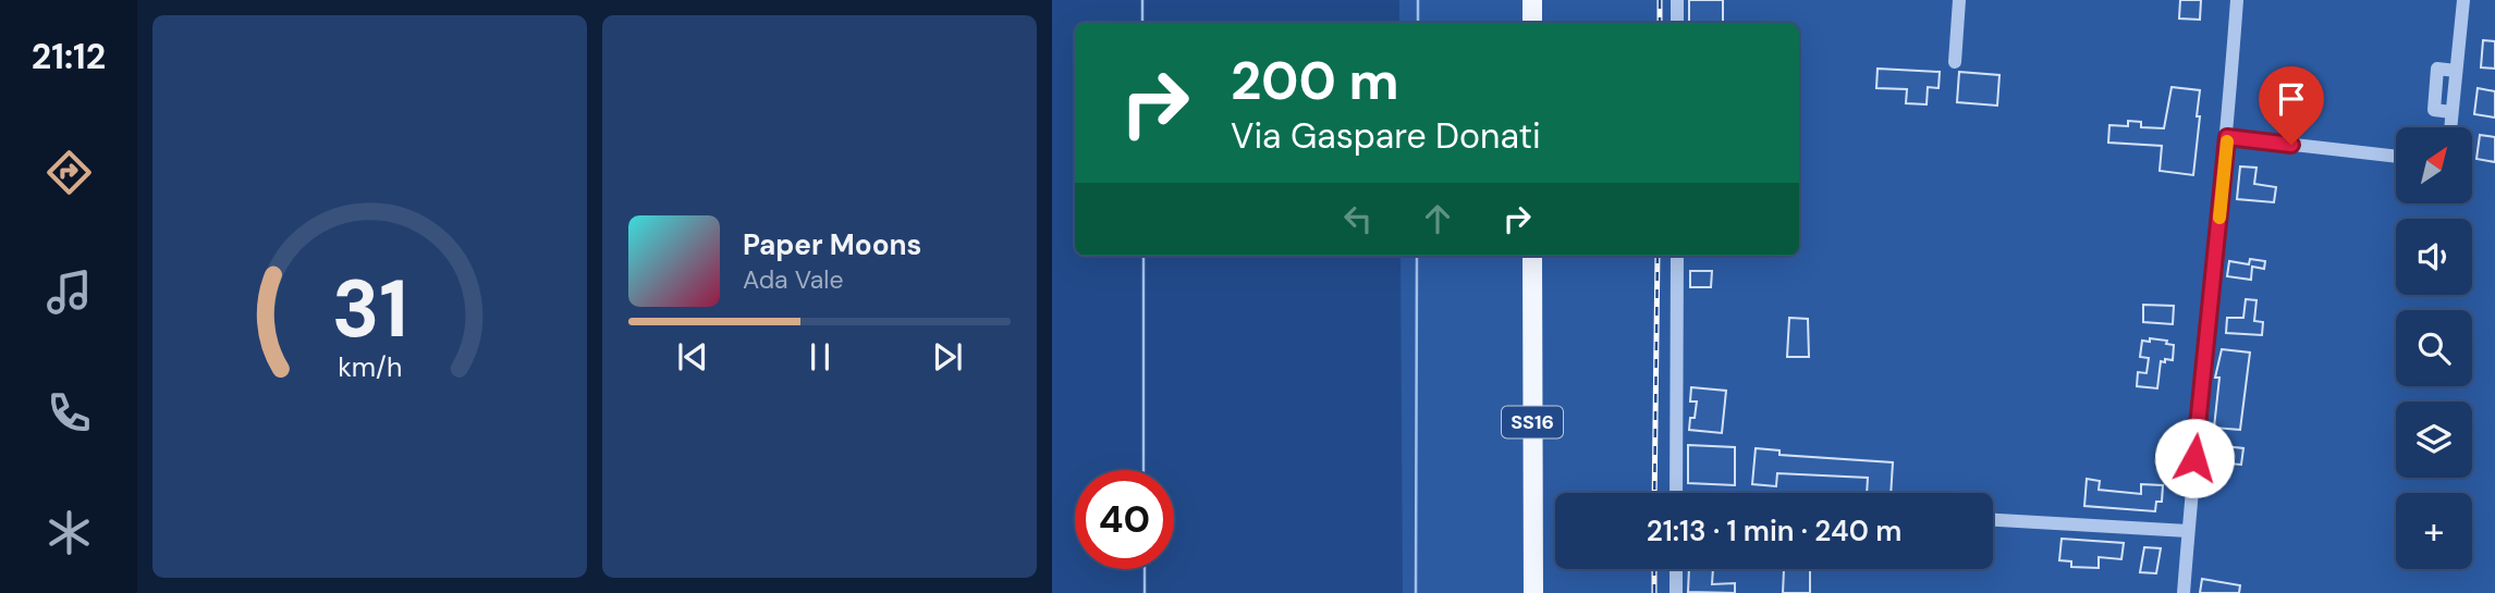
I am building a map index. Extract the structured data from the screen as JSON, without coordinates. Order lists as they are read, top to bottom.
{
  "streets": {
    "main road": ["SS16"]
  },
  "north": "top right",
  "page": {
    "tabs": "21:12",
    "turn": ["200 m", "Via Gaspare Donati"],
    "map_buttons": "+",
    "song": ["Paper Moons", "Ada Vale"],
    "limit": "40",
    "trip": "21:13 · 1 min · 240 m",
    "gauge": ["31", "km/h"]
  }
}
